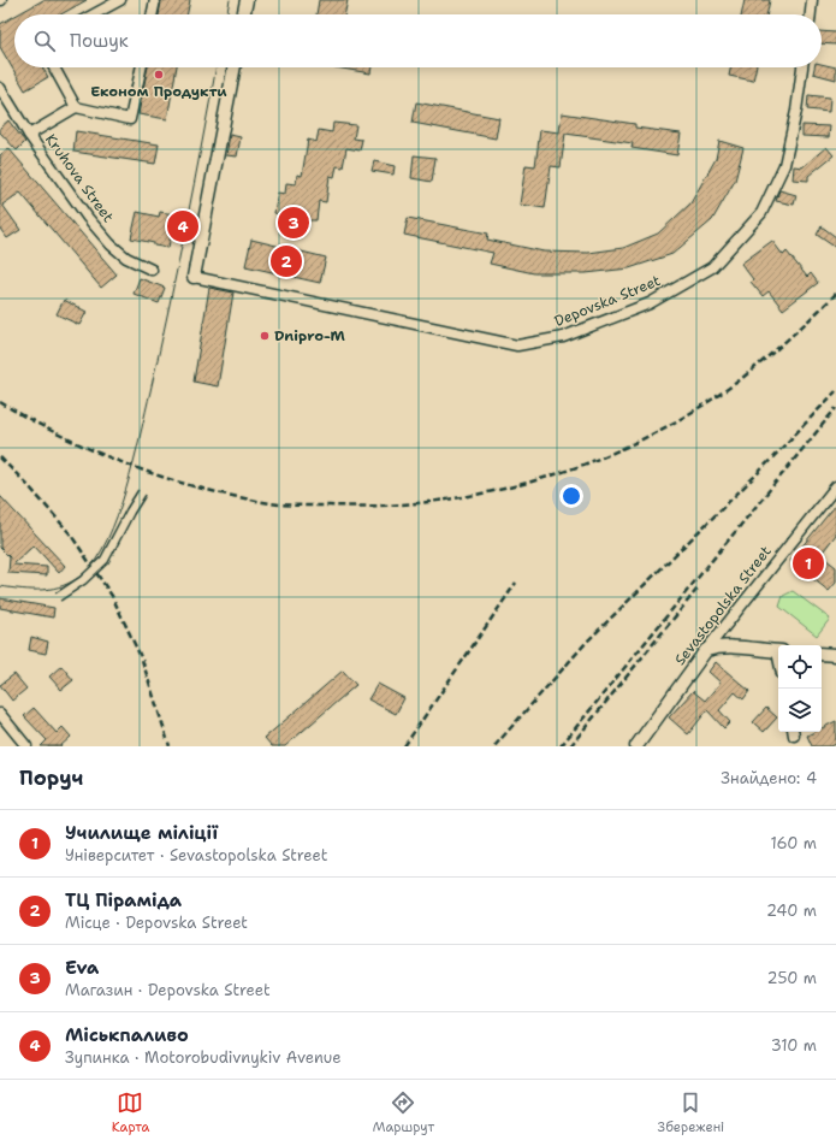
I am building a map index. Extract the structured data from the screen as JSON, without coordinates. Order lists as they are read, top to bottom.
{
  "streets": {
    "street": ["Kruhova Street", "Depovska Street", "Sevastopolska Street"]
  },
  "places": ["Економ Продукти", "Dnipro-M"],
  "page": {
    "search": "Пошук",
    "pins": [
      "3",
      "4",
      "2",
      "1"
    ],
    "heading": ["Поруч", "Знайдено: 4"],
    "list": [
      {
        "mark": "1",
        "name": "Училище міліції",
        "note": "Університет · Sevastopolska Street",
        "value": "160 m"
      },
      {
        "mark": "2",
        "name": "ТЦ Піраміда",
        "note": "Місце · Depovska Street",
        "value": "240 m"
      },
      {
        "mark": "3",
        "name": "Eva",
        "note": "Магазин · Depovska Street",
        "value": "250 m"
      },
      {
        "mark": "4",
        "name": "Міськпаливо",
        "note": "Зупинка · Motorobudivnykiv Avenue",
        "value": "310 m"
      }
    ],
    "nav": ["Карта", "Маршрут", "Збережені"]
  }
}
